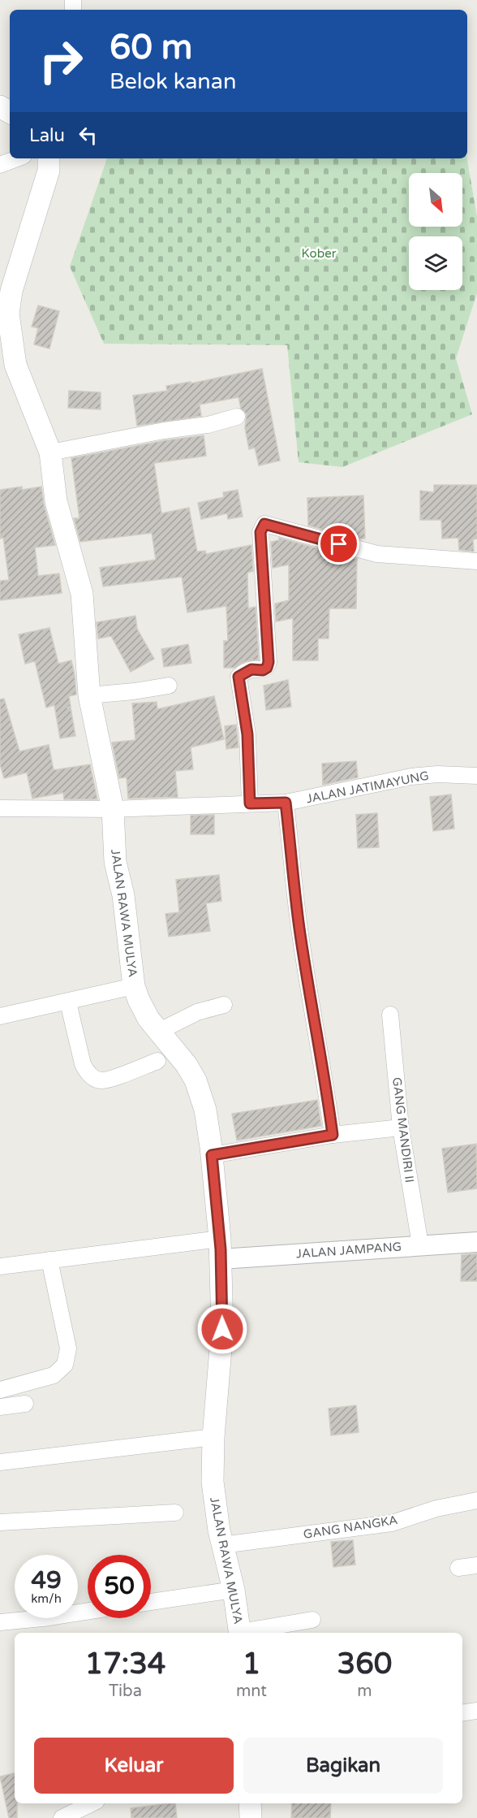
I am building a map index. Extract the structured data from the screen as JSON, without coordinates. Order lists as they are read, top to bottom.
{
  "streets": {
    "main road": ["JALAN RAWA MULYA"],
    "street": [
      "JALAN JATIMAYUNG",
      "GANG MANDIRI II",
      "JALAN JAMPANG",
      "GANG NANGKA"
    ]
  },
  "crossings": [
    ["JALAN JATIMAYUNG", "JALAN RAWA MULYA"],
    ["JALAN RAWA MULYA", "JALAN JAMPANG"],
    ["JALAN RAWA MULYA", "GANG NANGKA"],
    ["GANG MANDIRI II", "JALAN JAMPANG"]
  ],
  "parks": ["Kober"],
  "north": "bottom right",
  "page": {
    "turn": ["60 m", "Belok kanan"],
    "then": "Lalu",
    "speed": "49 km/h",
    "limit": "50",
    "eta": [
      "17:34",
      "Tiba",
      "1",
      "mnt",
      "360",
      "m"
    ],
    "buttons": ["Keluar", "Bagikan"]
  }
}
